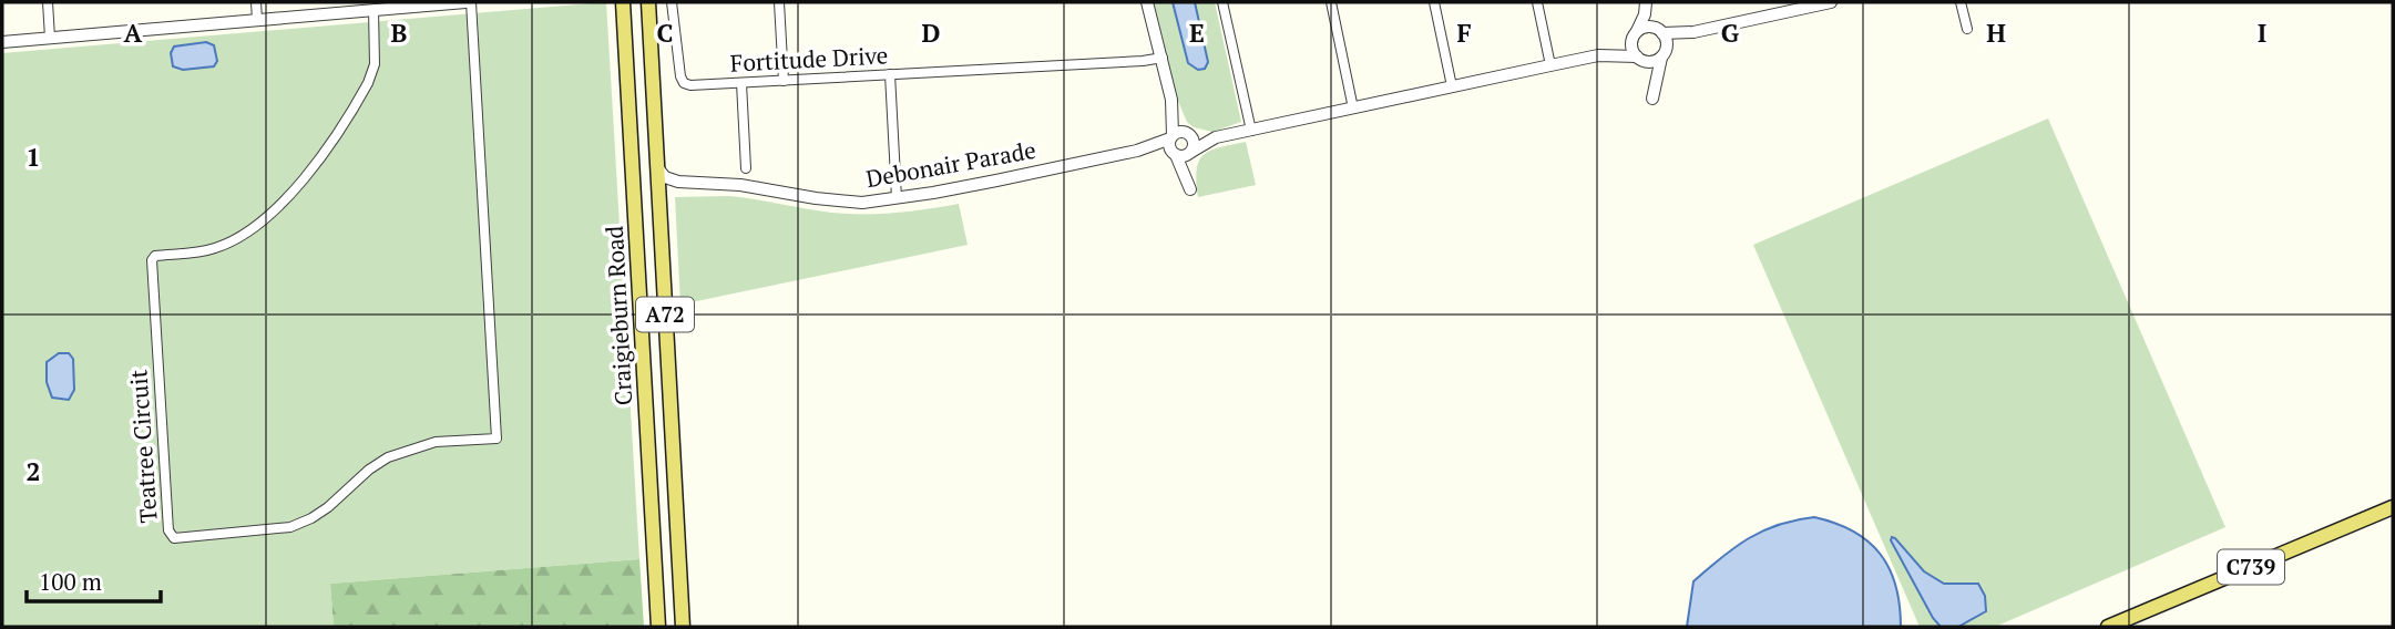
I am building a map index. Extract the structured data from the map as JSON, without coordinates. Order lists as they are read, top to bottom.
{
  "streets": {
    "main road": ["A72", "Craigieburn Road", "C739"],
    "street": ["Fortitude Drive", "Debonair Parade", "Teatree Circuit"]
  },
  "scale_bar": "100 m",
  "grid": {
    "columns": [
      "A",
      "B",
      "C",
      "D",
      "E",
      "F",
      "G",
      "H",
      "I"
    ],
    "rows": ["1", "2"]
  }
}
